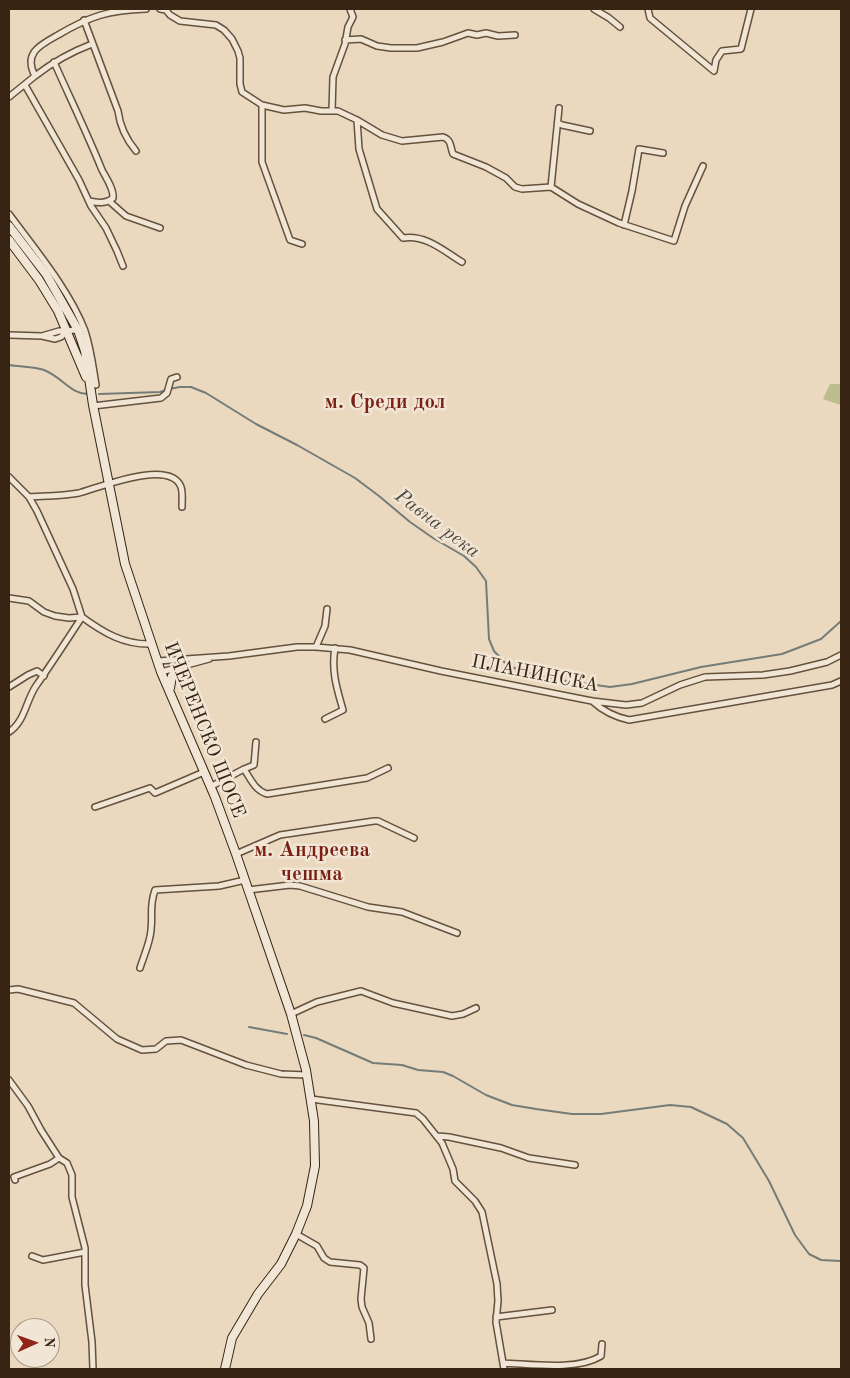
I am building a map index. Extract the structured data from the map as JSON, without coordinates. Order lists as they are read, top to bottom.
{
  "streets": {
    "street": ["ПЛАНИНСКА", "ИЧЕРЕНСКО ШОСЕ"]
  },
  "districts": ["м. Среди дол", "м. Андреева чешма"],
  "water": ["Равна река"],
  "north": "right"
}
